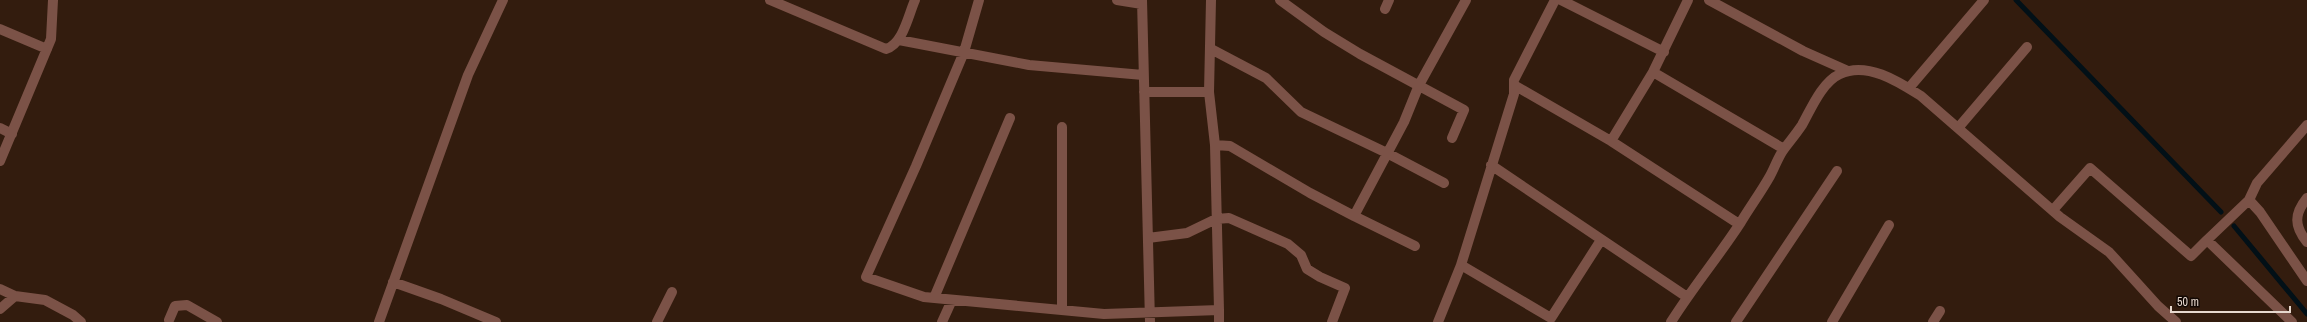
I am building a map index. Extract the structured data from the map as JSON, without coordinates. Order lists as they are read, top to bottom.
{
  "scale_bar": "50 m"
}
